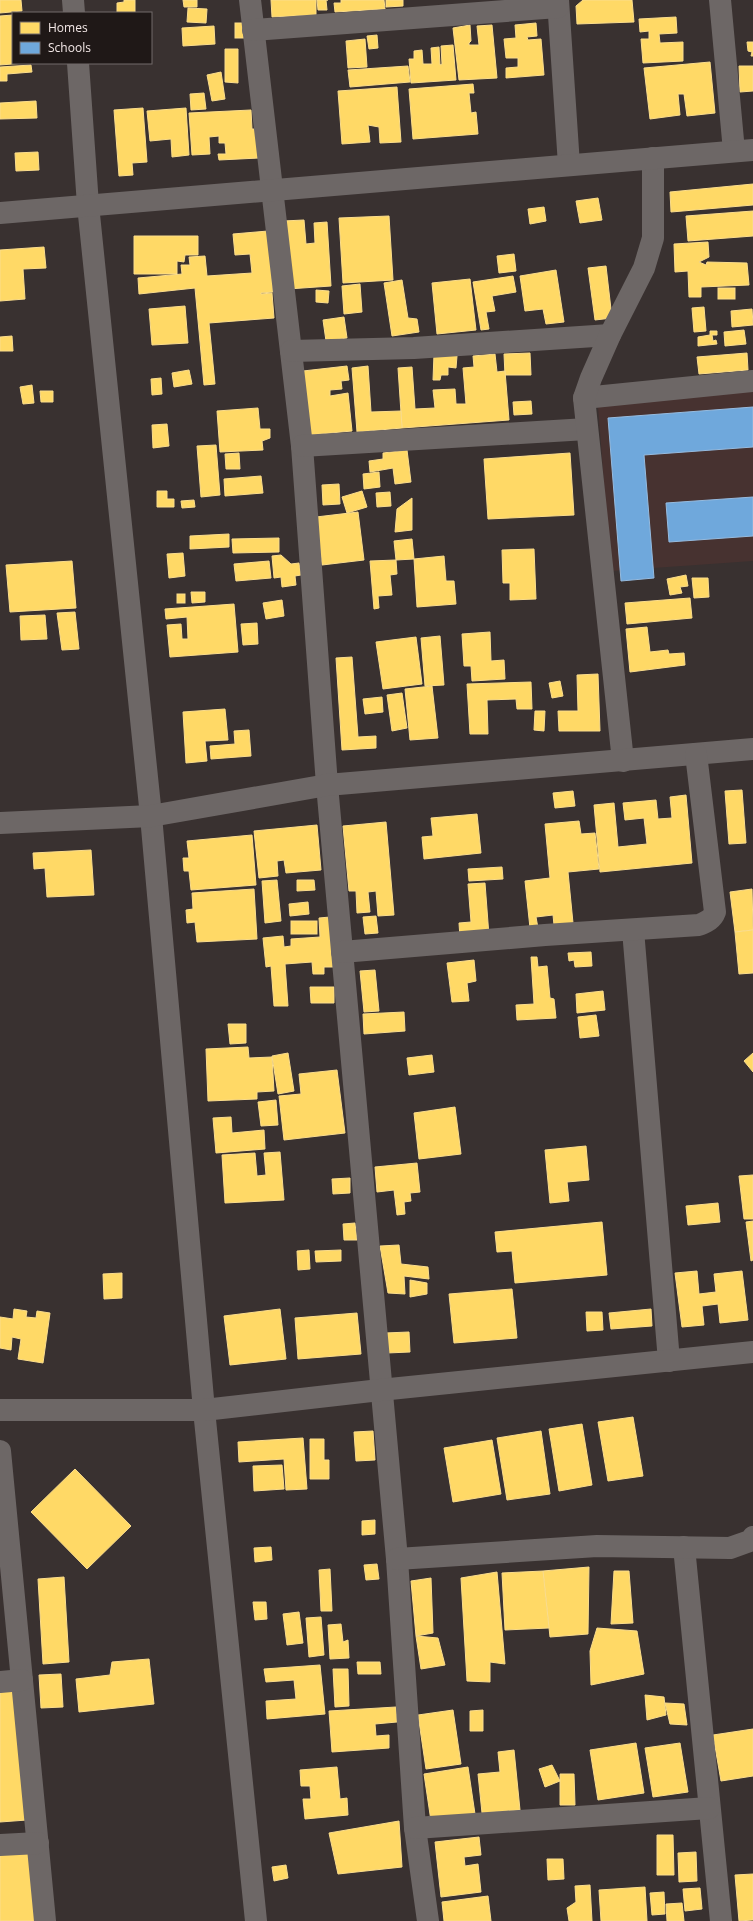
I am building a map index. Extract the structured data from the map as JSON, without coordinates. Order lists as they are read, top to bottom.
{
  "legend": ["Homes", "Schools"]
}
